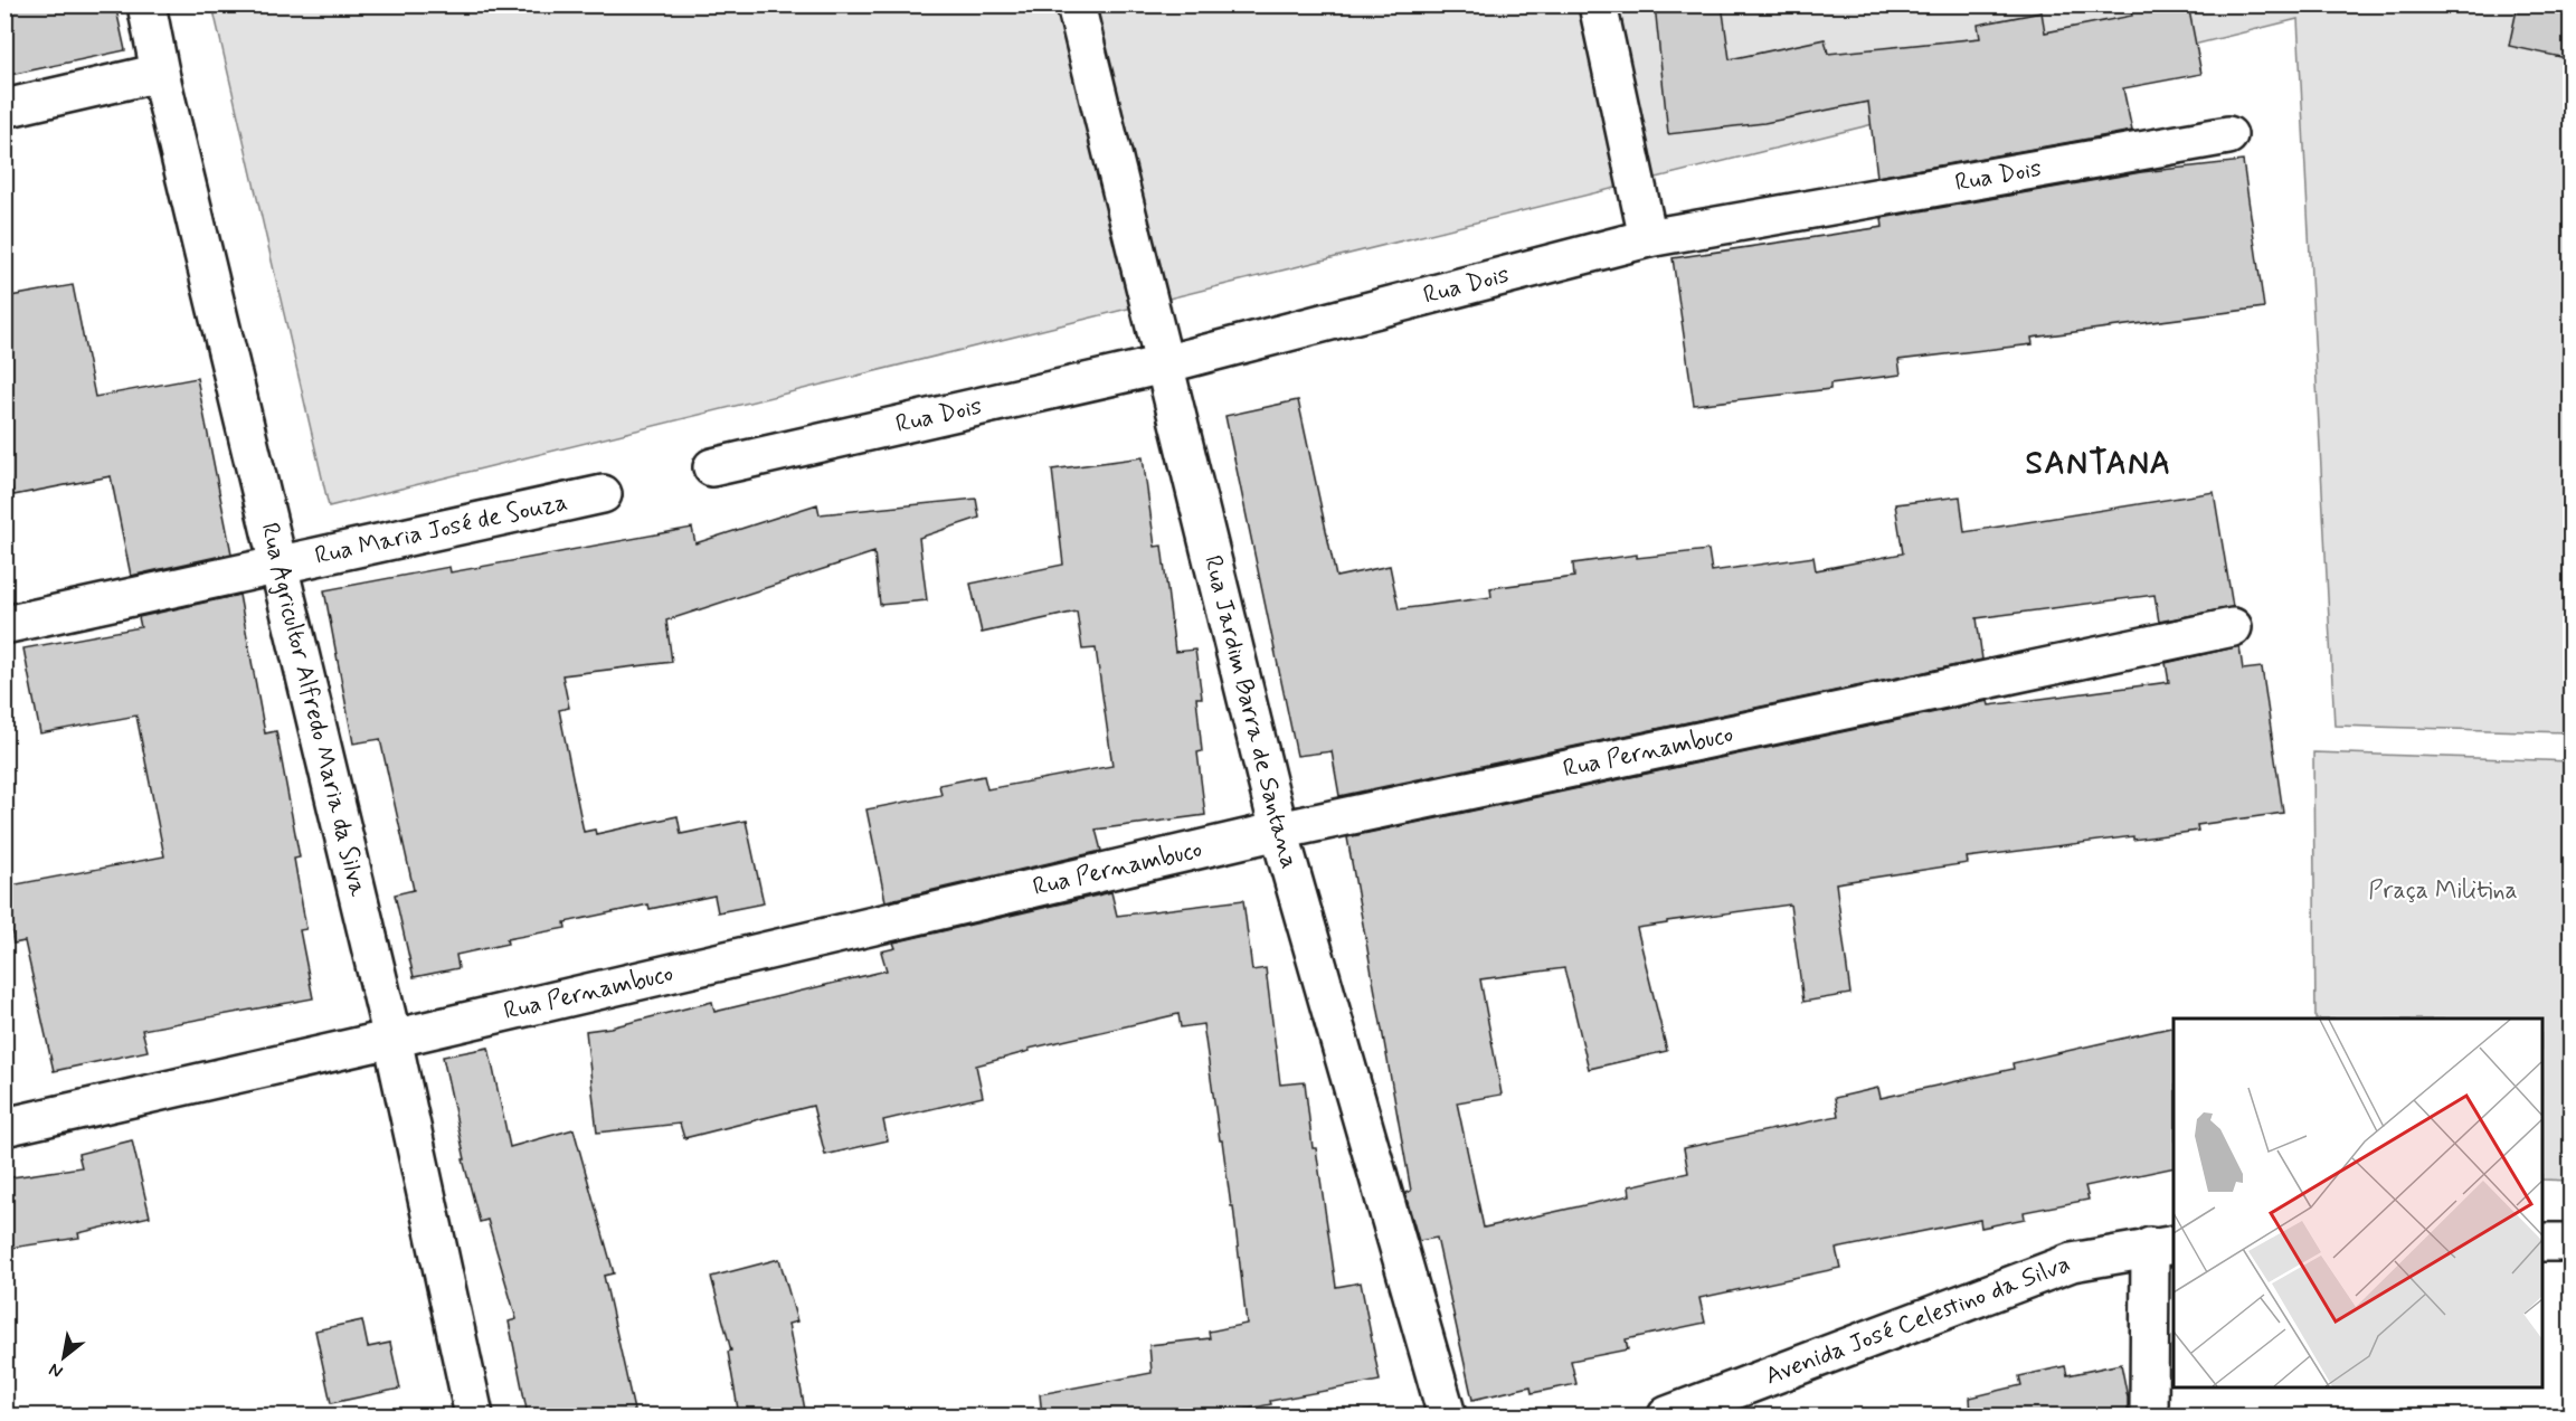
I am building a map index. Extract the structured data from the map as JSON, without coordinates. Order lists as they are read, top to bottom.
{
  "streets": {
    "street": [
      "Rua Dois",
      "Rua Maria José de Souza",
      "Rua Agricultor Alfredo Maria da Silva",
      "Rua Jardim Barra de Santana",
      "Rua Pernambuco",
      "Avenida José Celestino da Silva"
    ]
  },
  "crossings": [
    ["Rua Dois", "Rua Jardim Barra de Santana"],
    ["Rua Maria José de Souza", "Rua Agricultor Alfredo Maria da Silva"],
    ["Rua Agricultor Alfredo Maria da Silva", "Rua Pernambuco"],
    ["Rua Jardim Barra de Santana", "Rua Pernambuco"]
  ],
  "districts": ["SANTANA"],
  "parks": ["Praça Militina"],
  "north": "bottom left"
}
